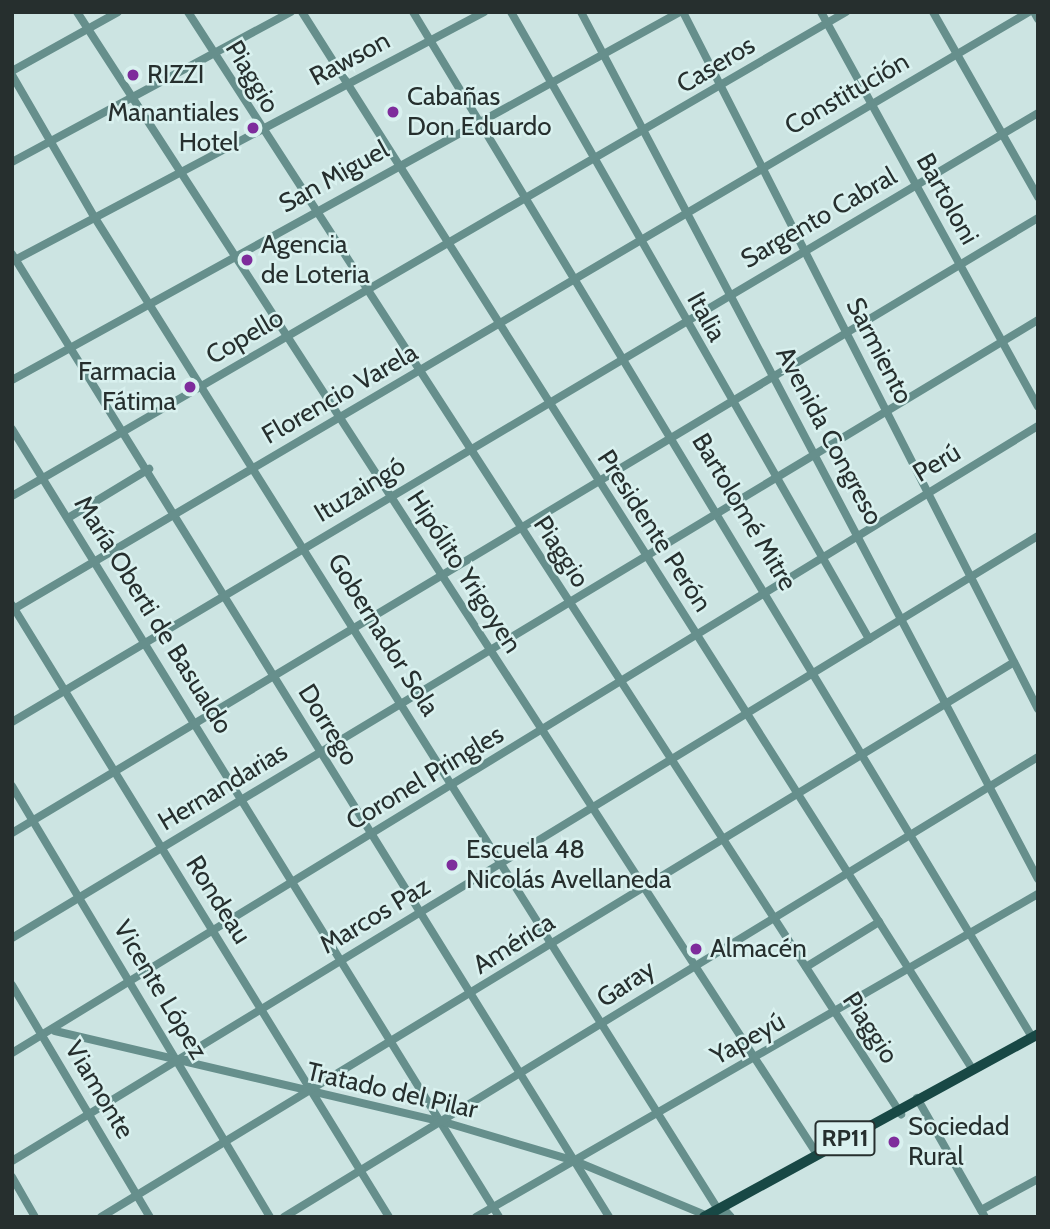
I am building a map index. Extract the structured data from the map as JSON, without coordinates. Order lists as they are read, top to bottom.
{
  "streets": {
    "main road": ["RP11"],
    "street": [
      "Rawson",
      "Caseros",
      "Piaggio",
      "Constitución",
      "San Miguel",
      "Bartoloni",
      "Sargento Cabral",
      "Italia",
      "Copello",
      "Sarmiento",
      "Florencio Varela",
      "Avenida Congreso",
      "Perú",
      "Ituzaingó",
      "Bartolomé Mitre",
      "Presidente Perón",
      "Hipólito Yrigoyen",
      "María Oberti de Basualdo",
      "Gobernador Sola",
      "Dorrego",
      "Coronel Pringles",
      "Hernandarias",
      "Rondeau",
      "Marcos Paz",
      "América",
      "Garay",
      "Vicente López",
      "Yapeyú",
      "Viamonte",
      "Tratado del Pilar"
    ]
  },
  "crossings": [
    ["Rawson", "Piaggio"],
    ["Rawson", "Bartolomé Mitre"],
    ["Rawson", "Presidente Perón"],
    ["Rawson", "Hipólito Yrigoyen"],
    ["Rawson", "Gobernador Sola"],
    ["Rawson", "Dorrego"],
    ["Caseros", "Bartoloni"],
    ["Caseros", "Copello"],
    ["Caseros", "Sarmiento"],
    ["Caseros", "Avenida Congreso"],
    ["Piaggio", "San Miguel"],
    ["Piaggio", "Copello"],
    ["Piaggio", "Florencio Varela"],
    ["Piaggio", "Ituzaingó"],
    ["Piaggio", "Coronel Pringles"],
    ["Piaggio", "Hernandarias"],
    ["Piaggio", "Marcos Paz"],
    ["Piaggio", "América"],
    ["Piaggio", "Garay"],
    ["Piaggio", "Yapeyú"],
    ["Piaggio", "RP11"],
    ["Constitución", "Bartoloni"],
    ["Constitución", "Sarmiento"],
    ["Constitución", "Florencio Varela"],
    ["Constitución", "Avenida Congreso"],
    ["San Miguel", "Italia"],
    ["San Miguel", "Sarmiento"],
    ["San Miguel", "Avenida Congreso"],
    ["San Miguel", "Bartolomé Mitre"],
    ["San Miguel", "Presidente Perón"],
    ["San Miguel", "Hipólito Yrigoyen"],
    ["San Miguel", "Gobernador Sola"],
    ["San Miguel", "Dorrego"],
    ["Bartoloni", "Sargento Cabral"],
    ["Bartoloni", "Hernandarias"],
    ["Sargento Cabral", "Sarmiento"],
    ["Sargento Cabral", "Avenida Congreso"],
    ["Sargento Cabral", "Ituzaingó"],
    ["Italia", "Copello"],
    ["Italia", "Florencio Varela"],
    ["Italia", "Ituzaingó"],
    ["Italia", "Coronel Pringles"],
    ["Italia", "Hernandarias"],
    ["Italia", "Marcos Paz"],
    ["Copello", "Avenida Congreso"],
    ["Copello", "Bartolomé Mitre"],
    ["Copello", "Presidente Perón"],
    ["Copello", "Hipólito Yrigoyen"],
    ["Copello", "María Oberti de Basualdo"],
    ["Copello", "Gobernador Sola"],
    ["Copello", "Dorrego"],
    ["Sarmiento", "Perú"],
    ["Sarmiento", "Hernandarias"],
    ["Sarmiento", "Marcos Paz"],
    ["Sarmiento", "América"],
    ["Florencio Varela", "Avenida Congreso"],
    ["Florencio Varela", "Bartolomé Mitre"],
    ["Florencio Varela", "Presidente Perón"],
    ["Florencio Varela", "Hipólito Yrigoyen"],
    ["Florencio Varela", "María Oberti de Basualdo"],
    ["Florencio Varela", "Gobernador Sola"],
    ["Florencio Varela", "Dorrego"],
    ["Florencio Varela", "Rondeau"],
    ["Avenida Congreso", "Perú"],
    ["Avenida Congreso", "Ituzaingó"],
    ["Avenida Congreso", "Coronel Pringles"],
    ["Avenida Congreso", "Hernandarias"],
    ["Avenida Congreso", "Marcos Paz"],
    ["Avenida Congreso", "América"],
    ["Avenida Congreso", "Garay"],
    ["Perú", "Coronel Pringles"],
    ["Ituzaingó", "Bartolomé Mitre"],
    ["Ituzaingó", "Presidente Perón"],
    ["Ituzaingó", "Hipólito Yrigoyen"],
    ["Ituzaingó", "María Oberti de Basualdo"],
    ["Ituzaingó", "Gobernador Sola"],
    ["Ituzaingó", "Dorrego"],
    ["Ituzaingó", "Rondeau"],
    ["Bartolomé Mitre", "Coronel Pringles"],
    ["Bartolomé Mitre", "Hernandarias"],
    ["Bartolomé Mitre", "Marcos Paz"],
    ["Bartolomé Mitre", "América"],
    ["Bartolomé Mitre", "Garay"],
    ["Bartolomé Mitre", "Yapeyú"],
    ["Bartolomé Mitre", "RP11"],
    ["Presidente Perón", "Coronel Pringles"],
    ["Presidente Perón", "Hernandarias"],
    ["Presidente Perón", "Marcos Paz"],
    ["Presidente Perón", "América"],
    ["Presidente Perón", "Garay"],
    ["Presidente Perón", "Yapeyú"],
    ["Presidente Perón", "RP11"],
    ["Hipólito Yrigoyen", "Coronel Pringles"],
    ["Hipólito Yrigoyen", "Hernandarias"],
    ["Hipólito Yrigoyen", "Marcos Paz"],
    ["Hipólito Yrigoyen", "América"],
    ["Hipólito Yrigoyen", "Garay"],
    ["Hipólito Yrigoyen", "Yapeyú"],
    ["Hipólito Yrigoyen", "RP11"],
    ["María Oberti de Basualdo", "Coronel Pringles"],
    ["María Oberti de Basualdo", "Hernandarias"],
    ["María Oberti de Basualdo", "Marcos Paz"],
    ["María Oberti de Basualdo", "América"],
    ["María Oberti de Basualdo", "Garay"],
    ["María Oberti de Basualdo", "Yapeyú"],
    ["María Oberti de Basualdo", "Tratado del Pilar"],
    ["Gobernador Sola", "Coronel Pringles"],
    ["Gobernador Sola", "Hernandarias"],
    ["Gobernador Sola", "Marcos Paz"],
    ["Gobernador Sola", "América"],
    ["Gobernador Sola", "Garay"],
    ["Gobernador Sola", "Yapeyú"],
    ["Gobernador Sola", "Tratado del Pilar"],
    ["Gobernador Sola", "RP11"],
    ["Dorrego", "Coronel Pringles"],
    ["Dorrego", "Hernandarias"],
    ["Dorrego", "Marcos Paz"],
    ["Dorrego", "América"],
    ["Dorrego", "Garay"],
    ["Dorrego", "Yapeyú"],
    ["Dorrego", "Tratado del Pilar"],
    ["Coronel Pringles", "Rondeau"],
    ["Coronel Pringles", "Vicente López"],
    ["Coronel Pringles", "Viamonte"],
    ["Coronel Pringles", "Tratado del Pilar"],
    ["Hernandarias", "Rondeau"],
    ["Hernandarias", "Vicente López"],
    ["Rondeau", "Marcos Paz"],
    ["Rondeau", "América"],
    ["Rondeau", "Garay"],
    ["Rondeau", "Tratado del Pilar"],
    ["Marcos Paz", "Vicente López"],
    ["Marcos Paz", "Viamonte"],
    ["Marcos Paz", "Tratado del Pilar"],
    ["América", "Vicente López"],
    ["América", "Viamonte"],
    ["América", "Tratado del Pilar"],
    ["Garay", "Tratado del Pilar"],
    ["Vicente López", "Tratado del Pilar"],
    ["Yapeyú", "Tratado del Pilar"],
    ["Tratado del Pilar", "RP11"]
  ],
  "places": [
    "RIZZI",
    "Cabañas Don Eduardo",
    "Manantiales Hotel",
    "Agencia de Loteria",
    "Farmacia Fátima",
    "Escuela 48 Nicolás Avellaneda",
    "Almacén",
    "Sociedad Rural"
  ]
}
